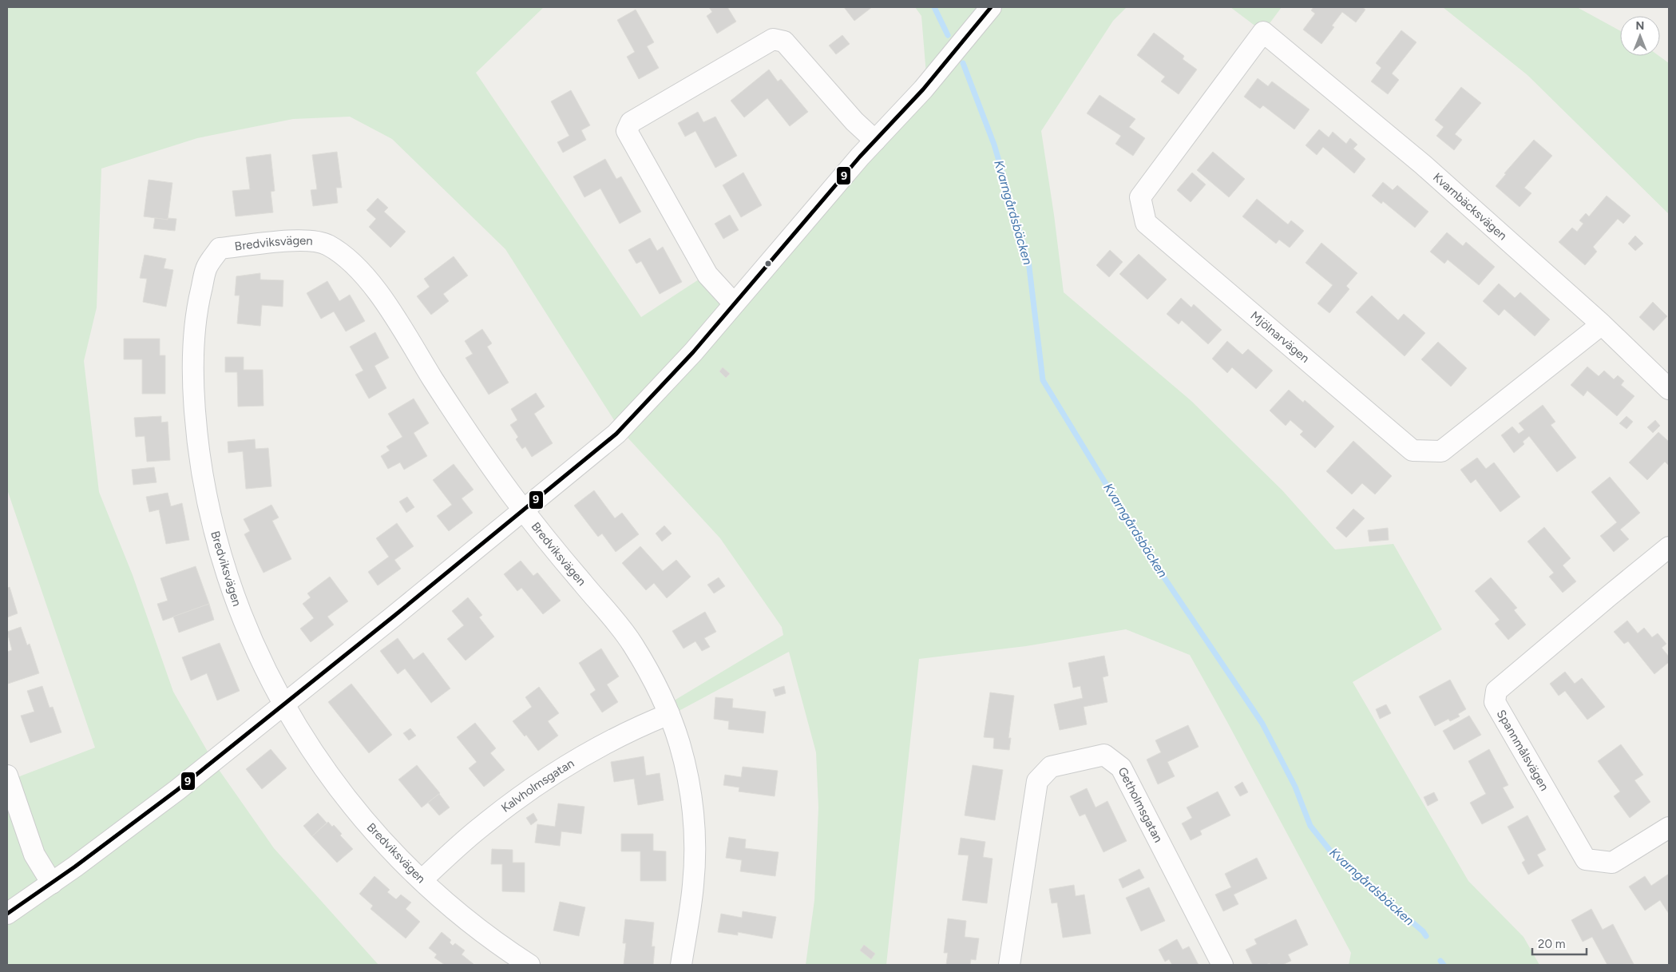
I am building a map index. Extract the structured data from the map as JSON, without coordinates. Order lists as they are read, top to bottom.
{
  "streets": {
    "street": [
      "Kvarnbäcksvägen",
      "Bredviksvägen",
      "Mjölnarvägen",
      "Spannmålsvägen",
      "Kalvholmsgatan",
      "Getholmsgatan"
    ]
  },
  "crossings": [
    ["Kvarnbäcksvägen", "Mjölnarvägen"],
    ["Bredviksvägen", "Kalvholmsgatan"]
  ],
  "water": ["Kvarngårdsbäcken"],
  "lines": ["transit line 9"],
  "scale_bar": "20 m",
  "north": "top"
}
